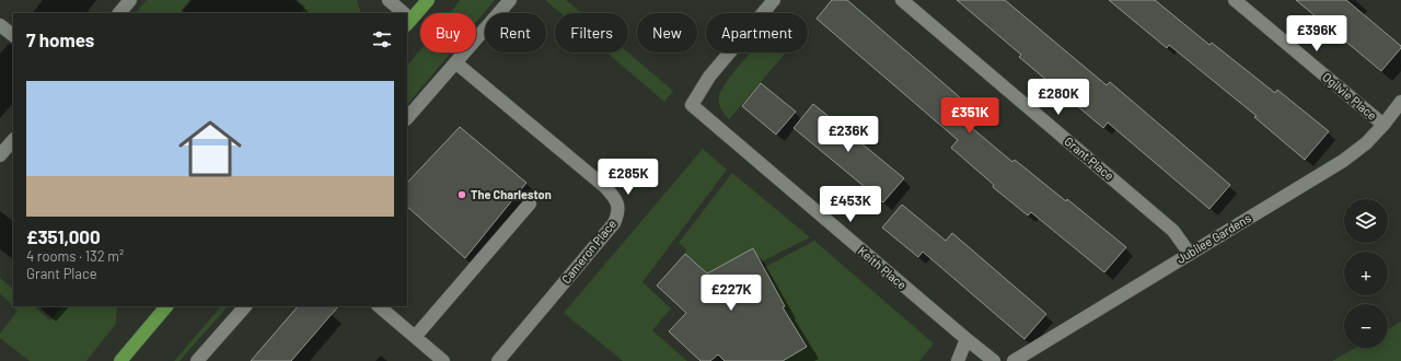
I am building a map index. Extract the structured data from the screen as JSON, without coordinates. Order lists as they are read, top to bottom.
{
  "streets": {
    "street": [
      "Ogilvie Place",
      "Grant Place",
      "Jubilee Gardens",
      "Cameron Place",
      "Keith Place"
    ]
  },
  "crossings": [
    ["Ogilvie Place", "Jubilee Gardens"],
    ["Grant Place", "Jubilee Gardens"]
  ],
  "places": ["The Charleston"],
  "page": {
    "chip": [
      "Buy",
      "Rent",
      "Filters",
      "New",
      "Apartment"
    ],
    "heading": "7 homes",
    "price": [
      "£396K",
      "£280K",
      "£351K",
      "£236K",
      "£285K",
      "£453K",
      "£227K"
    ],
    "list": [
      {
        "name": "£351,000",
        "note": "4 rooms · 132 m² · Grant Place"
      }
    ],
    "map_buttons": ["+", "−"]
  }
}
